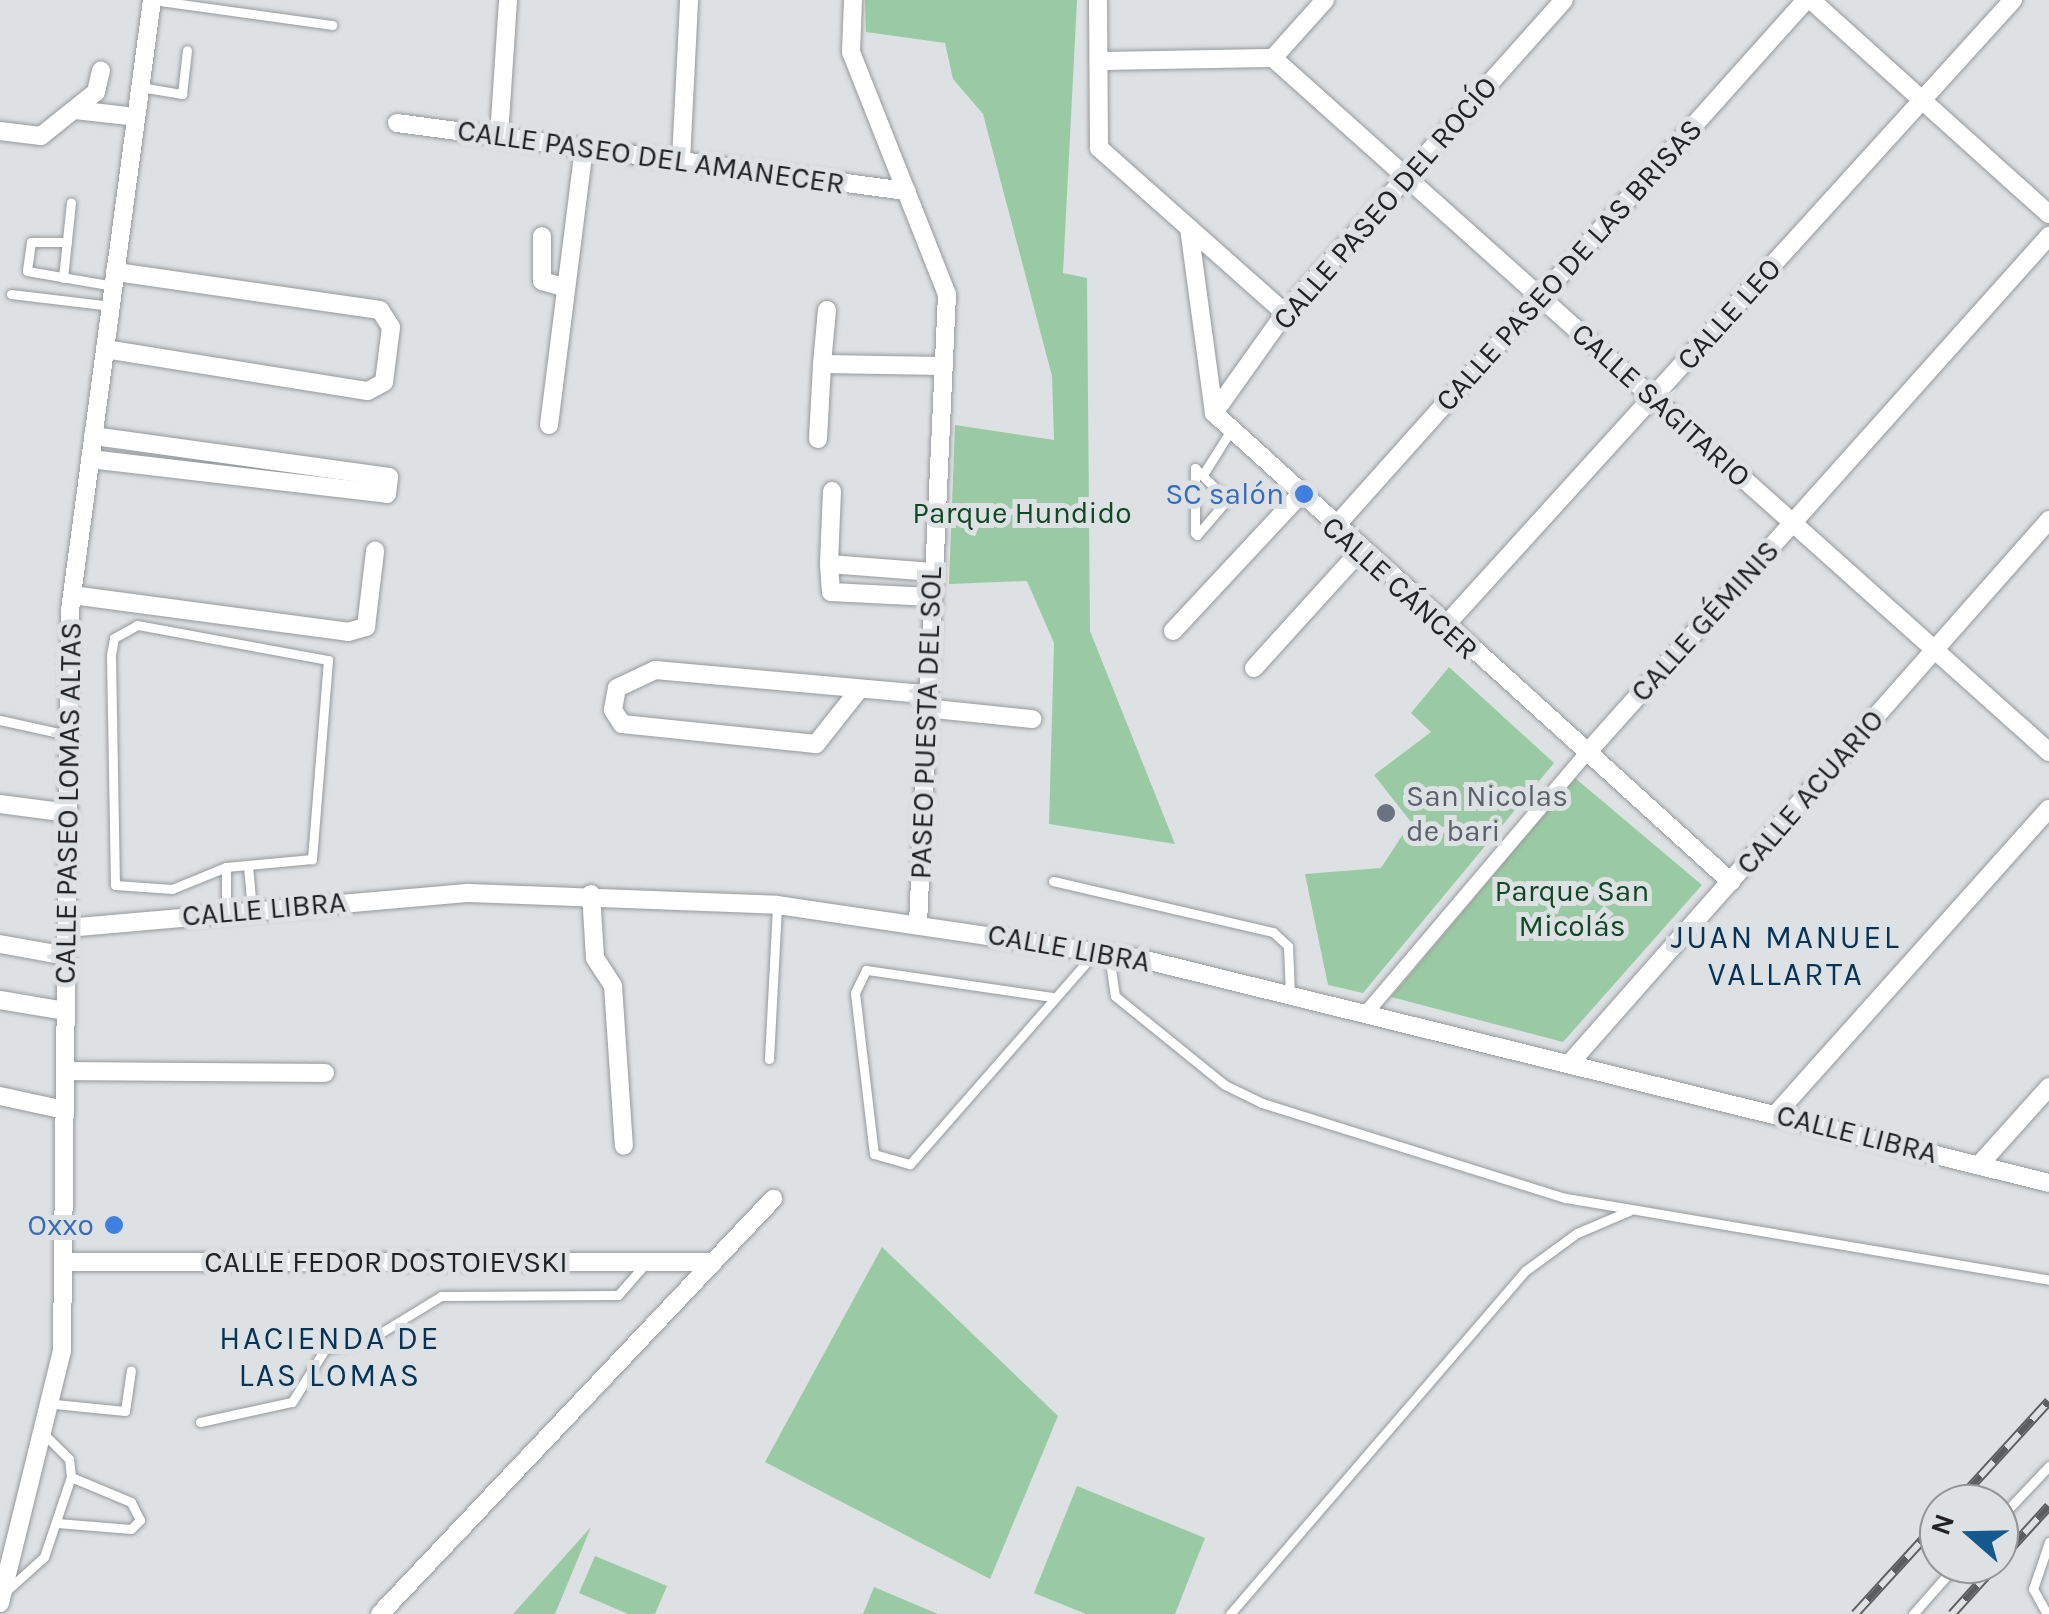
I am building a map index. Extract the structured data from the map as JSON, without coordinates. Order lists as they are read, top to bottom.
{
  "streets": {
    "street": [
      "CALLE PASEO DEL AMANECER",
      "CALLE PASEO DEL ROCÍO",
      "CALLE PASEO DE LAS BRISAS",
      "CALLE LEO",
      "CALLE SAGITARIO",
      "CALLE CÁNCER",
      "CALLE GÉMINIS",
      "PASEO PUESTA DEL SOL",
      "CALLE ACUARIO",
      "CALLE PASEO LOMAS ALTAS",
      "CALLE LIBRA",
      "CALLE FEDOR DOSTOIEVSKI"
    ]
  },
  "crossings": [
    ["CALLE PASEO DEL AMANECER", "PASEO PUESTA DEL SOL"],
    ["CALLE PASEO DEL ROCÍO", "CALLE SAGITARIO"],
    ["CALLE PASEO DEL ROCÍO", "CALLE CÁNCER"],
    ["CALLE PASEO DE LAS BRISAS", "CALLE SAGITARIO"],
    ["CALLE PASEO DE LAS BRISAS", "CALLE CÁNCER"],
    ["CALLE LEO", "CALLE SAGITARIO"],
    ["CALLE LEO", "CALLE CÁNCER"],
    ["CALLE SAGITARIO", "CALLE GÉMINIS"],
    ["CALLE SAGITARIO", "CALLE ACUARIO"],
    ["CALLE CÁNCER", "CALLE GÉMINIS"],
    ["CALLE CÁNCER", "CALLE ACUARIO"],
    ["CALLE GÉMINIS", "CALLE LIBRA"],
    ["PASEO PUESTA DEL SOL", "CALLE LIBRA"],
    ["CALLE ACUARIO", "CALLE LIBRA"],
    ["CALLE PASEO LOMAS ALTAS", "CALLE LIBRA"],
    ["CALLE PASEO LOMAS ALTAS", "CALLE FEDOR DOSTOIEVSKI"]
  ],
  "districts": ["JUAN MANUEL VALLARTA", "HACIENDA DE LAS LOMAS"],
  "parks": ["Parque Hundido", "Parque San Micolás"],
  "places": ["SC salón", "San Nicolas de bari", "Oxxo"],
  "north": "left"
}
